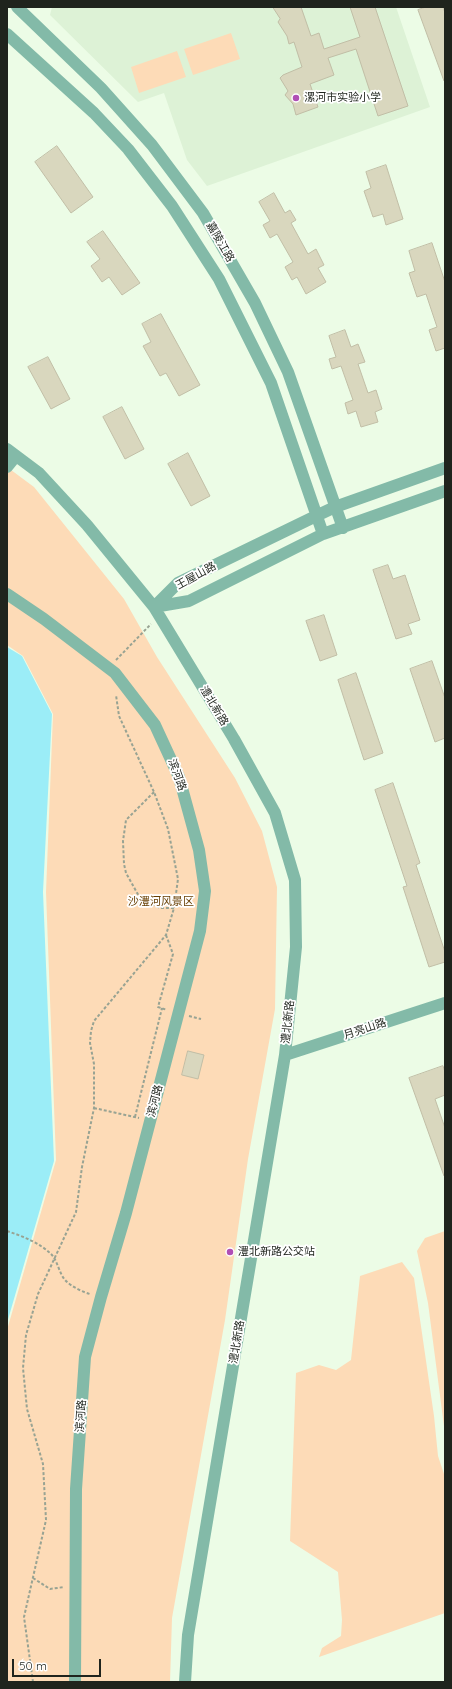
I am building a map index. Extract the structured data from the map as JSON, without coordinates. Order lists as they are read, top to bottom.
{
  "streets": {
    "street": [
      "嘉陵江路",
      "王屋山路",
      "澧北新路",
      "滨河路",
      "月亮山路"
    ]
  },
  "crossings": [
    ["嘉陵江路", "王屋山路"],
    ["王屋山路", "澧北新路"],
    ["澧北新路", "月亮山路"]
  ],
  "parks": ["沙澧河风景区"],
  "places": ["漯河市实验小学", "澧北新路公交站"],
  "scale_bar": "50 m"
}
